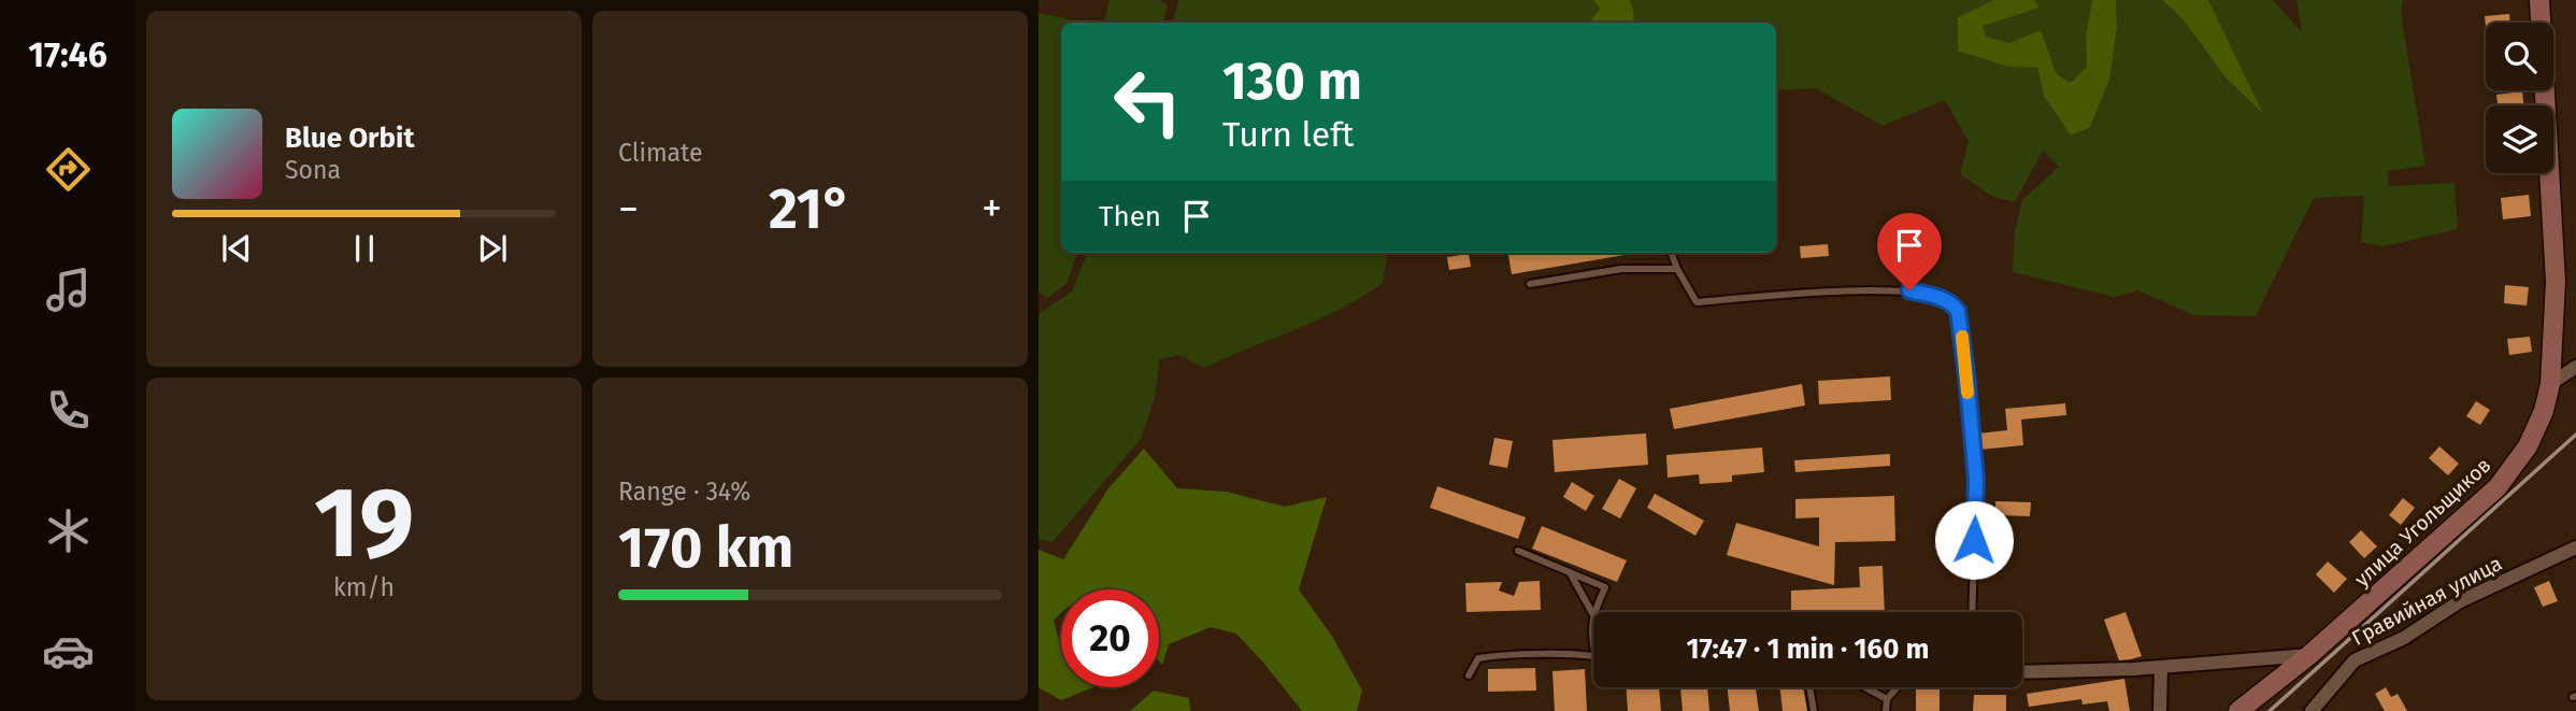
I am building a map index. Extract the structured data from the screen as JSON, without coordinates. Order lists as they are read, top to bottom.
{
  "streets": {
    "street": ["улица Угольщиков", "Гравийная улица"]
  },
  "page": {
    "tabs": "17:46",
    "tile": [
      "Climate",
      ["19", "km/h"],
      ["Range · 34%", "170 km"]
    ],
    "turn": ["130 m", "Turn left"],
    "song": ["Blue Orbit", "Sona"],
    "heat": ["−", "21°", "+"],
    "then": "Then",
    "limit": "20",
    "trip": "17:47 · 1 min · 160 m"
  }
}
